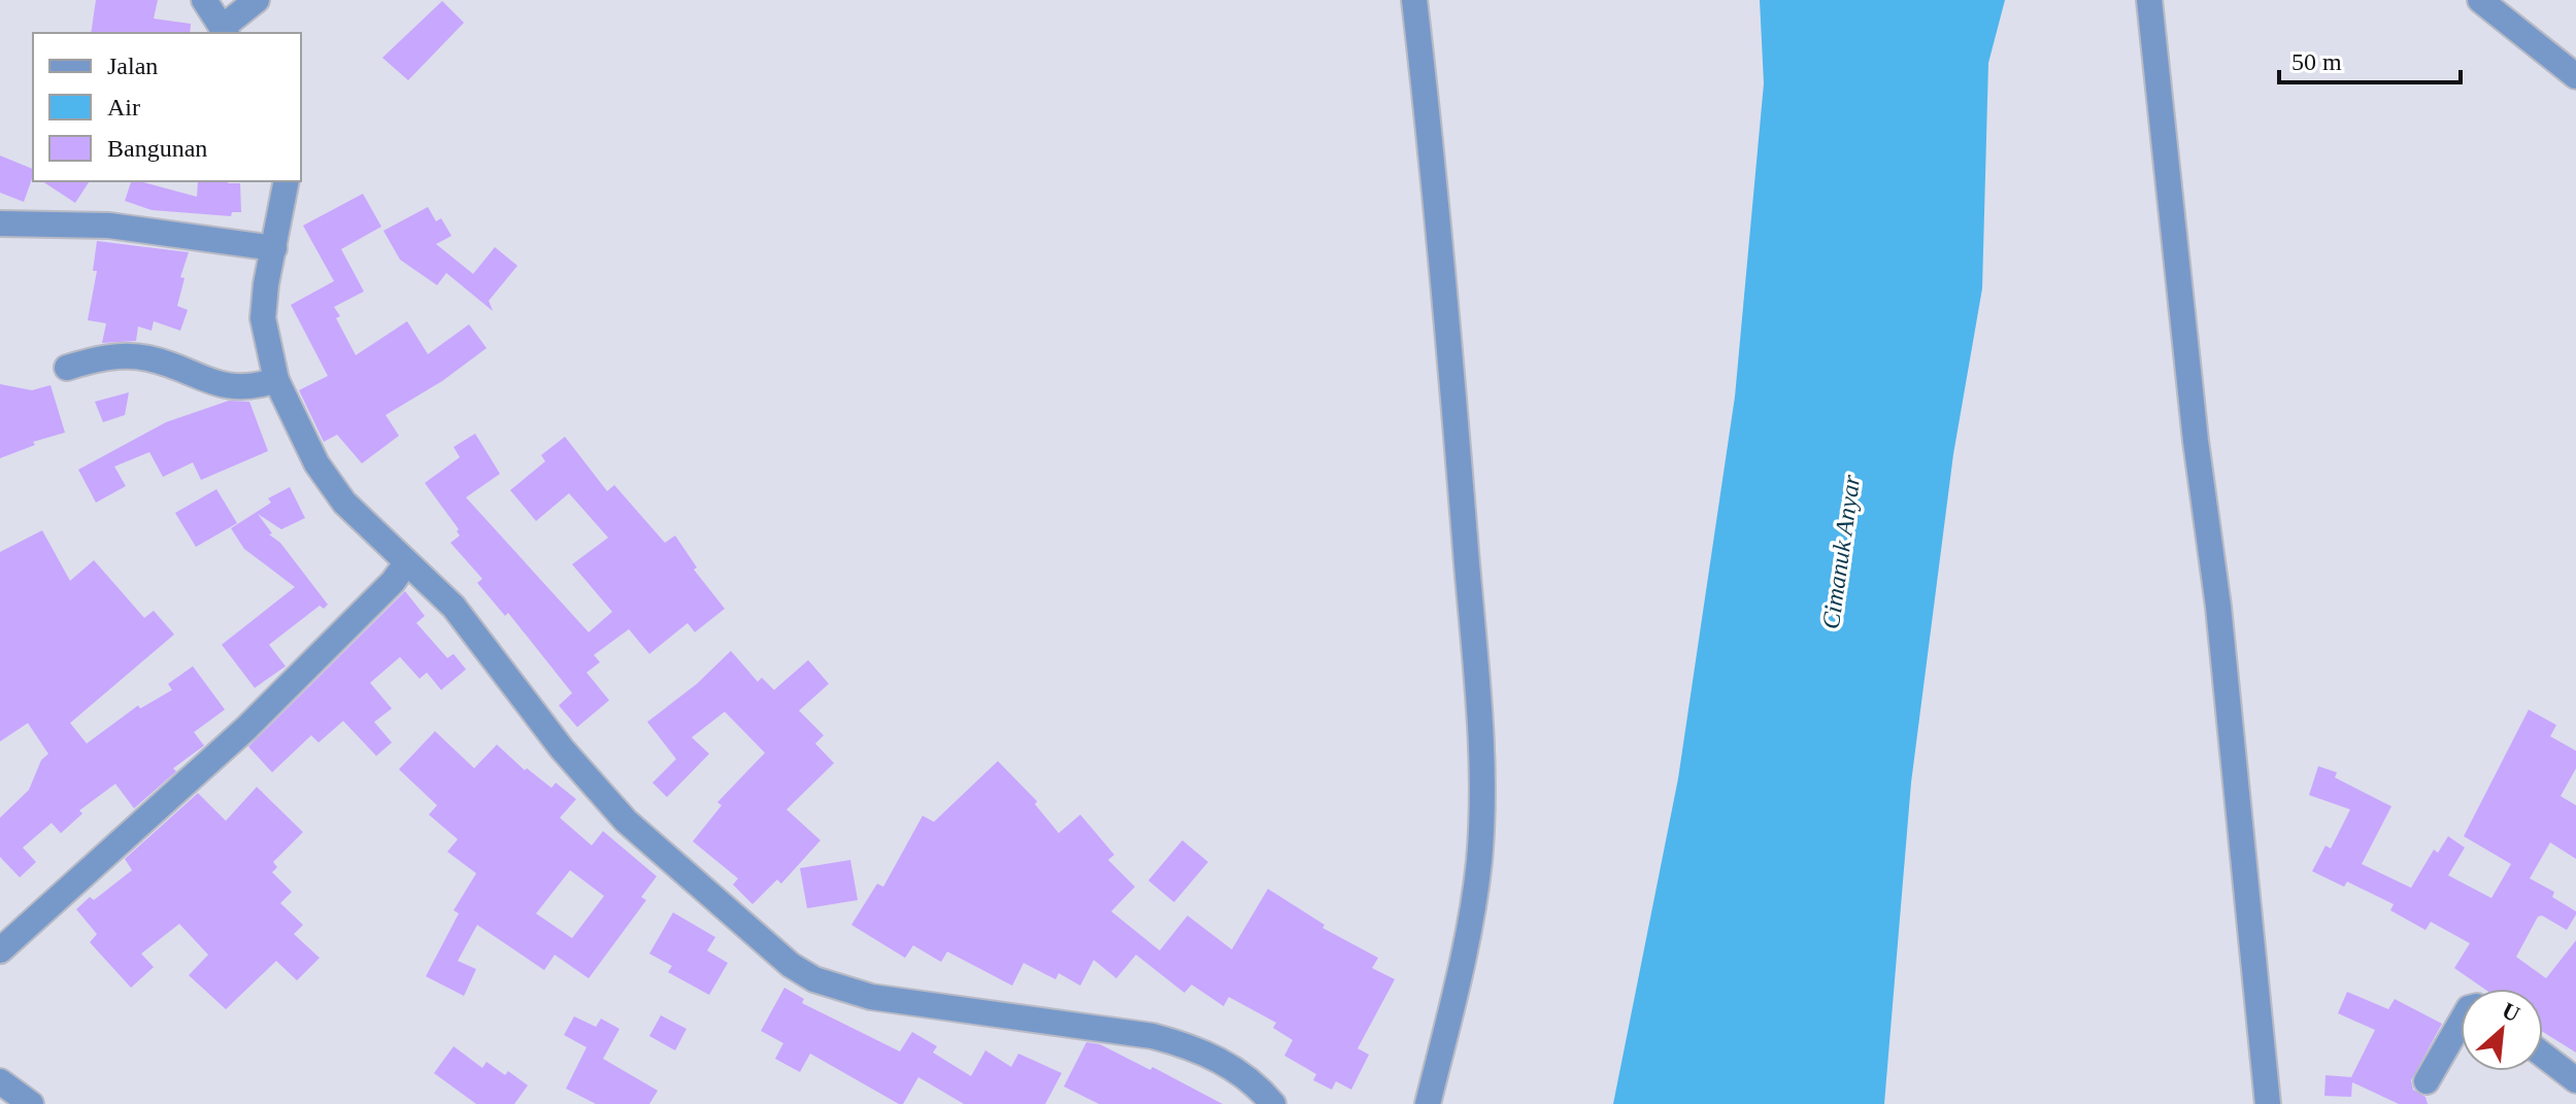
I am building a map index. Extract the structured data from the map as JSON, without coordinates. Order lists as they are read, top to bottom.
{
  "water": ["Cimanuk Anyar"],
  "legend": ["Jalan", "Air", "Bangunan"],
  "scale_bar": "50 m",
  "north": "top right"
}
